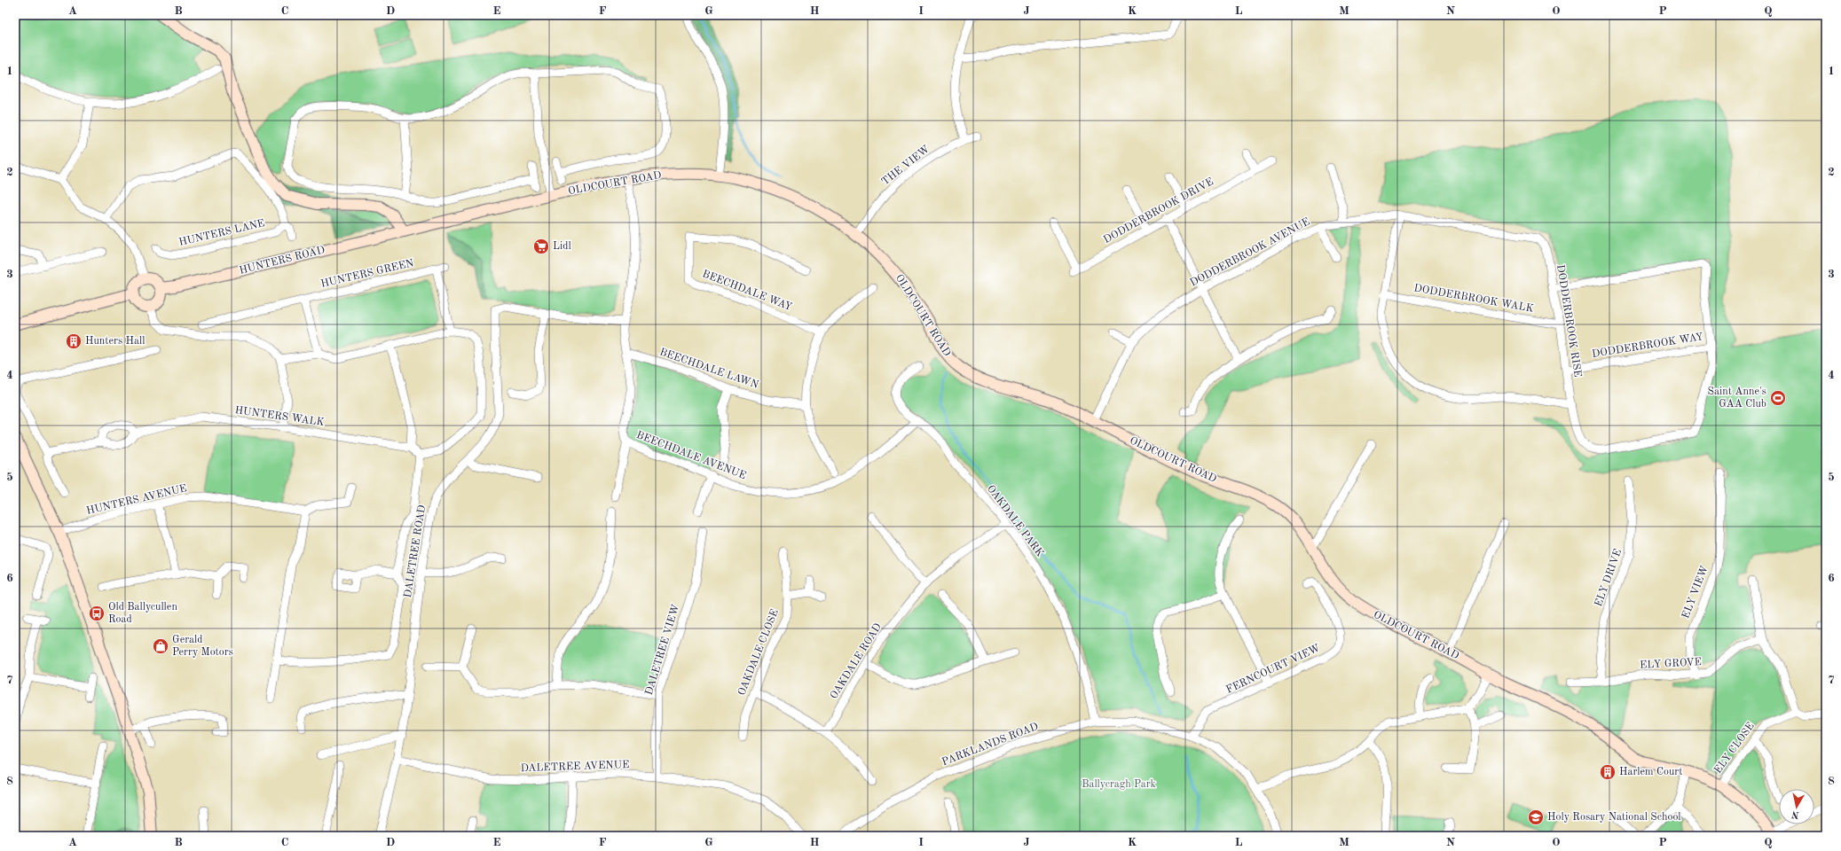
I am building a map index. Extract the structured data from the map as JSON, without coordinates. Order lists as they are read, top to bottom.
{
  "streets": {
    "street": [
      "THE VIEW",
      "OLDCOURT ROAD",
      "DODDERBROOK DRIVE",
      "HUNTERS LANE",
      "DODDERBROOK AVENUE",
      "HUNTERS ROAD",
      "HUNTERS GREEN",
      "BEECHDALE WAY",
      "DODDERBROOK WALK",
      "DODDERBROOK RISE",
      "DODDERBROOK WAY",
      "BEECHDALE LAWN",
      "HUNTERS WALK",
      "BEECHDALE AVENUE",
      "HUNTERS AVENUE",
      "OAKDALE PARK",
      "DALETREE ROAD",
      "ELY DRIVE",
      "ELY VIEW",
      "DALETREE VIEW",
      "OAKDALE CLOSE",
      "OAKDALE ROAD",
      "ELY GROVE",
      "FERNCOURT VIEW",
      "PARKLANDS ROAD",
      "ELY CLOSE",
      "DALETREE AVENUE"
    ]
  },
  "crossings": [
    ["THE VIEW", "OLDCOURT ROAD"],
    ["OLDCOURT ROAD", "DODDERBROOK AVENUE"],
    ["OLDCOURT ROAD", "HUNTERS ROAD"],
    ["OLDCOURT ROAD", "ELY CLOSE"],
    ["DODDERBROOK AVENUE", "DODDERBROOK RISE"],
    ["DODDERBROOK WALK", "DODDERBROOK RISE"],
    ["DODDERBROOK RISE", "DODDERBROOK WAY"],
    ["BEECHDALE AVENUE", "OAKDALE PARK"],
    ["OAKDALE PARK", "OAKDALE ROAD"],
    ["OAKDALE PARK", "PARKLANDS ROAD"],
    ["DALETREE ROAD", "DALETREE AVENUE"],
    ["ELY DRIVE", "ELY GROVE"],
    ["ELY VIEW", "ELY GROVE"],
    ["DALETREE VIEW", "DALETREE AVENUE"],
    ["FERNCOURT VIEW", "PARKLANDS ROAD"]
  ],
  "parks": ["Ballycragh Park"],
  "places": {
    "supermarket": ["Lidl"],
    "building": ["Hunters Hall", "Harlem Court"],
    "sports": ["Saint Anne's GAA Club"],
    "bus stop": ["Old Ballycullen Road"],
    "shop": ["Gerald Perry Motors"],
    "school or university": ["Holy Rosary National School"]
  },
  "north": "bottom",
  "grid": {
    "columns": [
      "A",
      "B",
      "C",
      "D",
      "E",
      "F",
      "G",
      "H",
      "I",
      "J",
      "K",
      "L",
      "M",
      "N",
      "O",
      "P",
      "Q"
    ],
    "rows": [
      "1",
      "2",
      "3",
      "4",
      "5",
      "6",
      "7",
      "8"
    ]
  }
}
